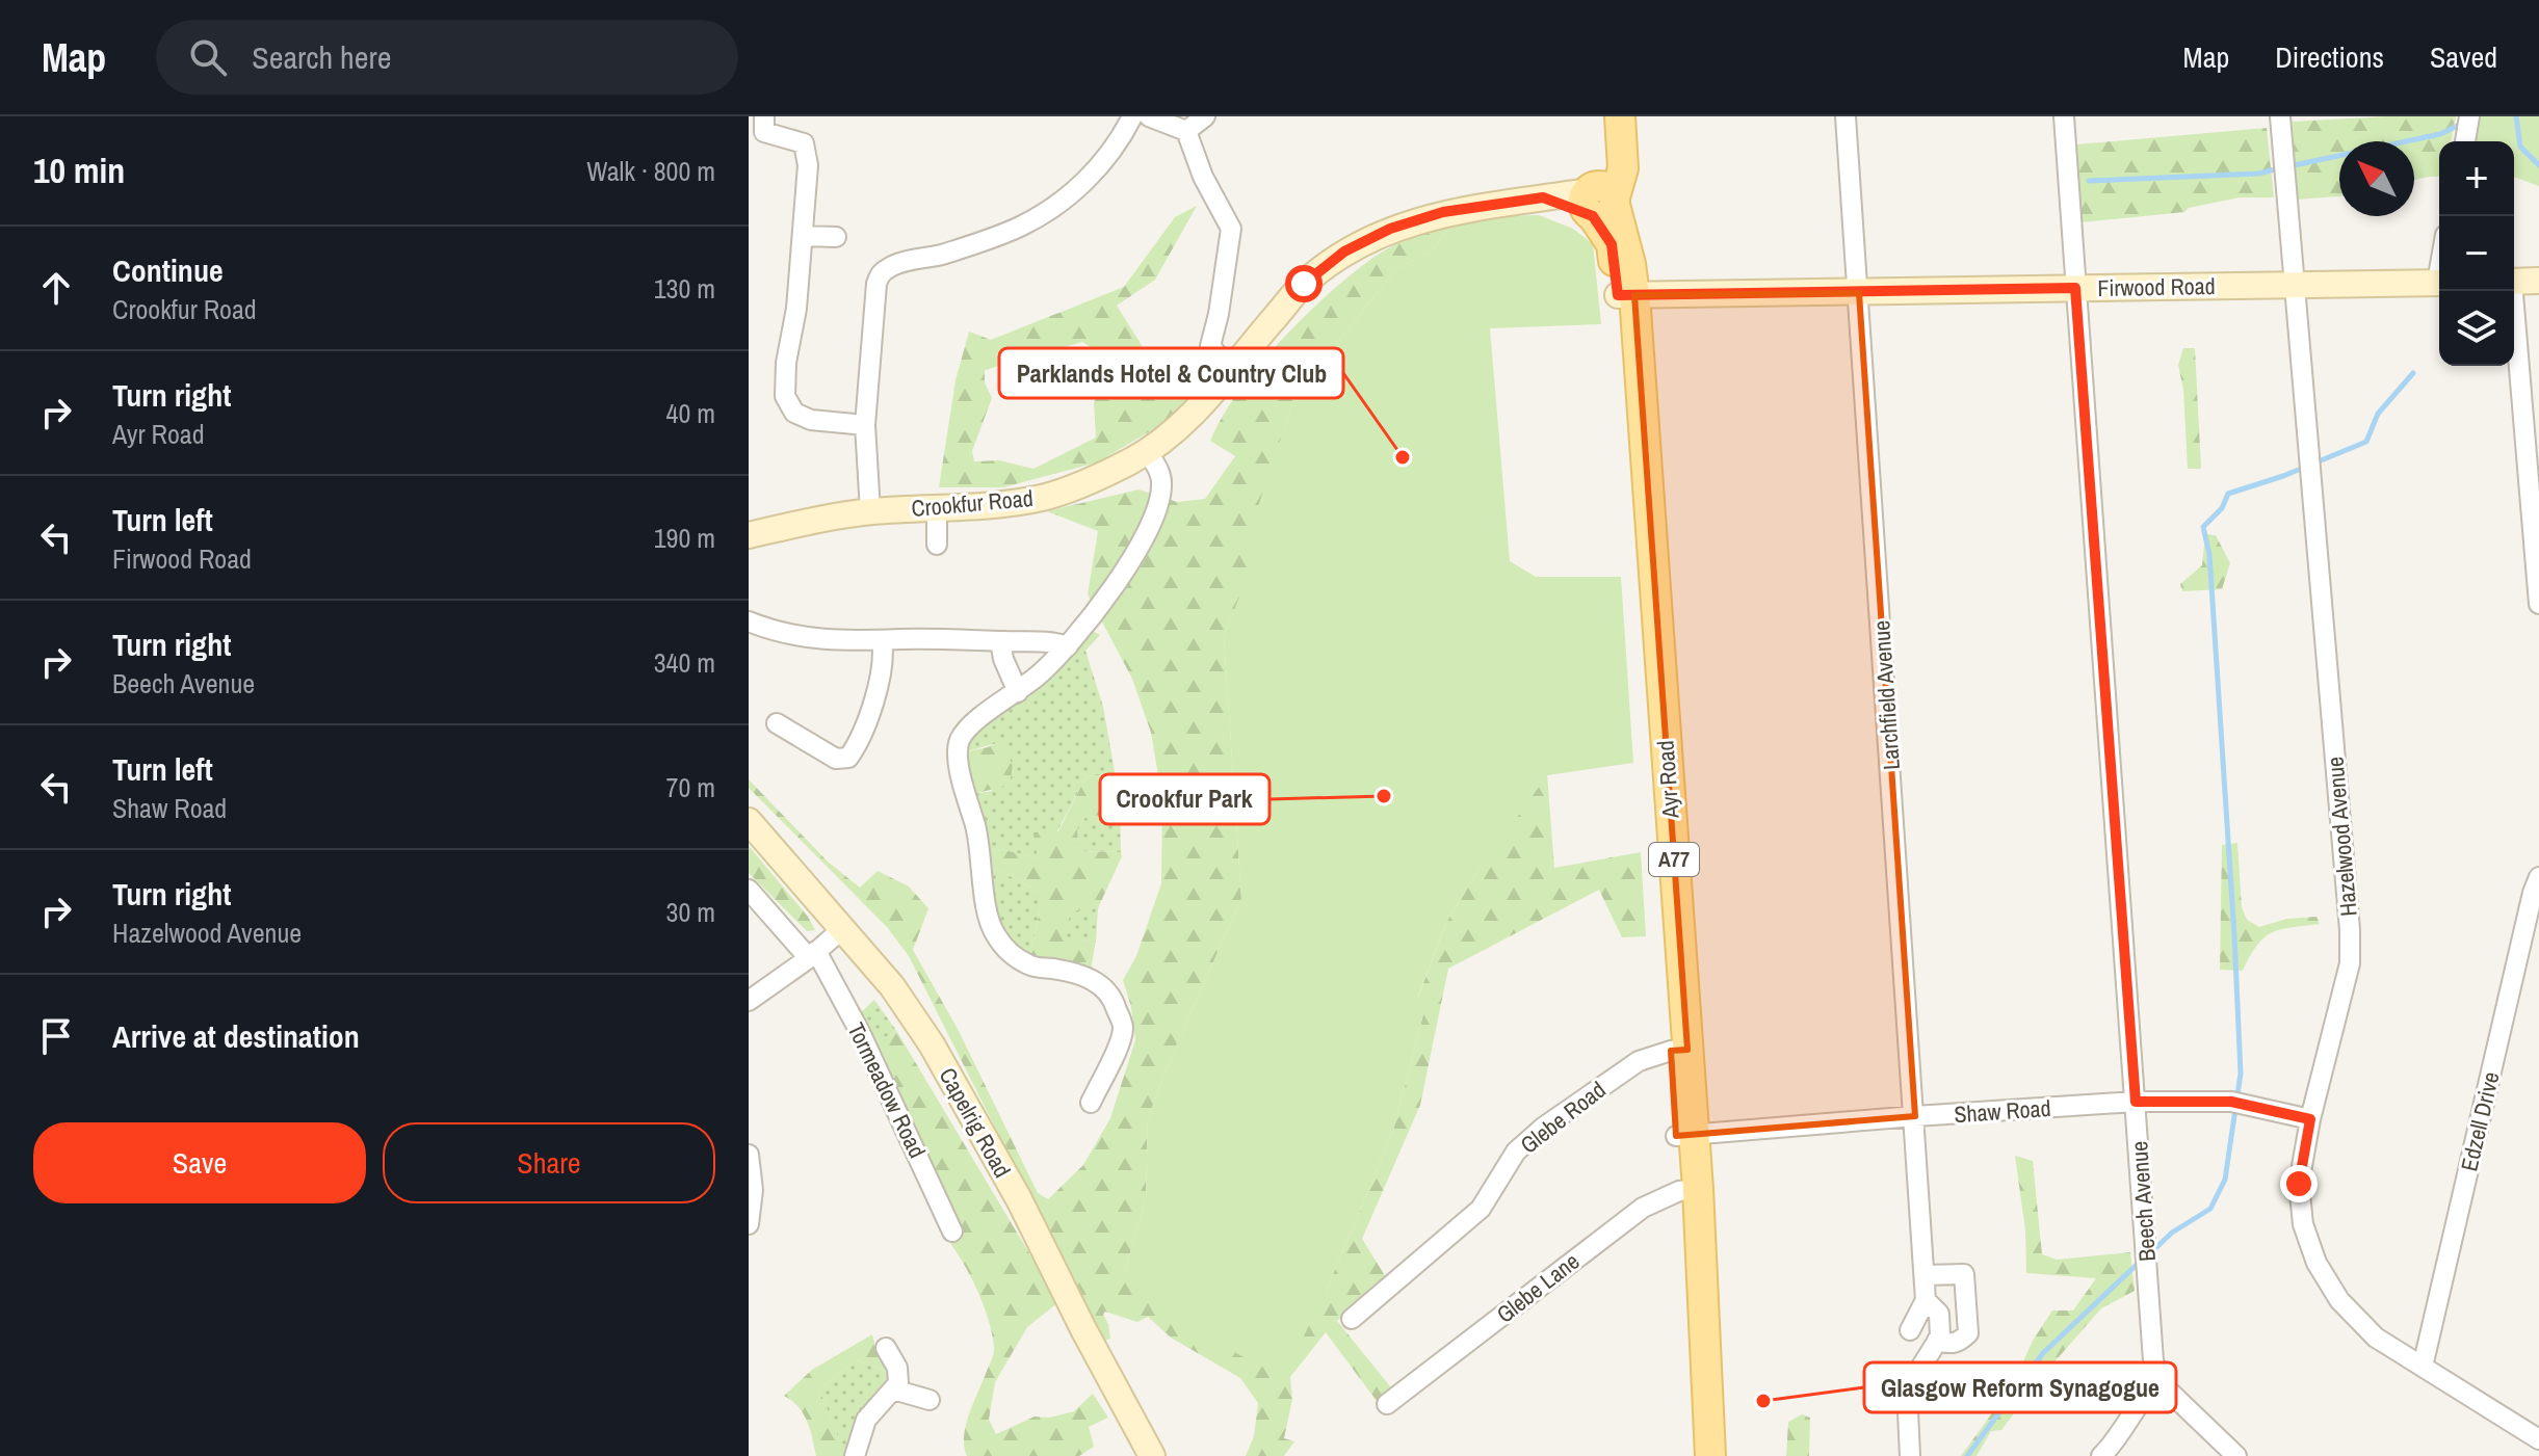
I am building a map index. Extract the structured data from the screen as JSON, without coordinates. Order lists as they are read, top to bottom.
{
  "streets": {
    "main road": ["Ayr Road", "A77"],
    "street": [
      "Firwood Road",
      "Crookfur Road",
      "Larchfield Avenue",
      "Hazelwood Avenue",
      "Tormeadow Road",
      "Shaw Road",
      "Glebe Road",
      "Edzell Drive",
      "Capelrig Road",
      "Beech Avenue",
      "Glebe Lane"
    ]
  },
  "crossings": [
    ["Firwood Road", "Larchfield Avenue"],
    ["Firwood Road", "Ayr Road"],
    ["Firwood Road", "Hazelwood Avenue"],
    ["Firwood Road", "Beech Avenue"],
    ["Crookfur Road", "Ayr Road"],
    ["Larchfield Avenue", "Shaw Road"],
    ["Ayr Road", "Shaw Road"],
    ["Ayr Road", "Glebe Road"],
    ["Ayr Road", "Glebe Lane"],
    ["Hazelwood Avenue", "Shaw Road"],
    ["Hazelwood Avenue", "Edzell Drive"],
    ["Shaw Road", "Beech Avenue"]
  ],
  "places": ["Parklands Hotel & Country Club", "Crookfur Park", "Glasgow Reform Synagogue"],
  "north": "top left",
  "page": {
    "header": "Map",
    "search": "Search here",
    "nav": ["Map", "Directions", "Saved"],
    "heading": ["10 min", "Walk · 800 m"],
    "map_buttons": ["+", "−"],
    "list": [
      ["Continue", "Crookfur Road", "130 m"],
      ["Turn right", "Ayr Road", "40 m"],
      ["Turn left", "Firwood Road", "190 m"],
      ["Turn right", "Beech Avenue", "340 m"],
      ["Turn left", "Shaw Road", "70 m"],
      ["Turn right", "Hazelwood Avenue", "30 m"],
      "Arrive at destination"
    ],
    "buttons": ["Save", "Share"]
  }
}
